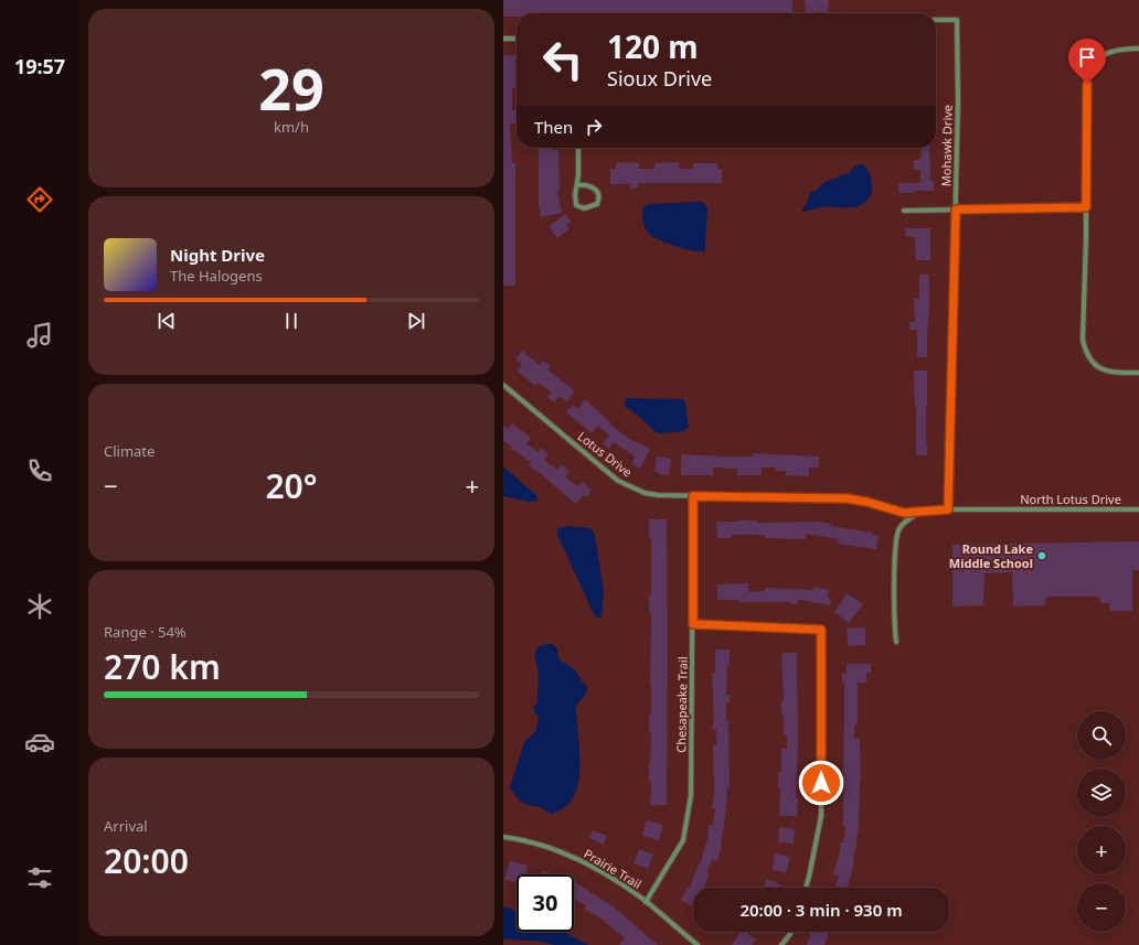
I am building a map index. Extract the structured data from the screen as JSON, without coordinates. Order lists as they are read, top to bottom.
{
  "streets": {
    "street": [
      "Mohawk Drive",
      "Lotus Drive",
      "North Lotus Drive",
      "Chesapeake Trail",
      "Prairie Trail"
    ]
  },
  "crossings": [
    ["Mohawk Drive", "Lotus Drive"],
    ["Lotus Drive", "North Lotus Drive"],
    ["Lotus Drive", "Chesapeake Trail"],
    ["Chesapeake Trail", "Prairie Trail"]
  ],
  "places": ["Round Lake Middle School"],
  "page": {
    "tabs": "19:57",
    "tile": [
      ["29", "km/h"],
      "Climate",
      ["Range · 54%", "270 km"],
      ["Arrival", "20:00"]
    ],
    "turn": ["120 m", "Sioux Drive"],
    "then": "Then",
    "song": ["Night Drive", "The Halogens"],
    "heat": ["−", "20°", "+"],
    "map_buttons": ["+", "−"],
    "limit": "30",
    "trip": "20:00 · 3 min · 930 m"
  }
}
